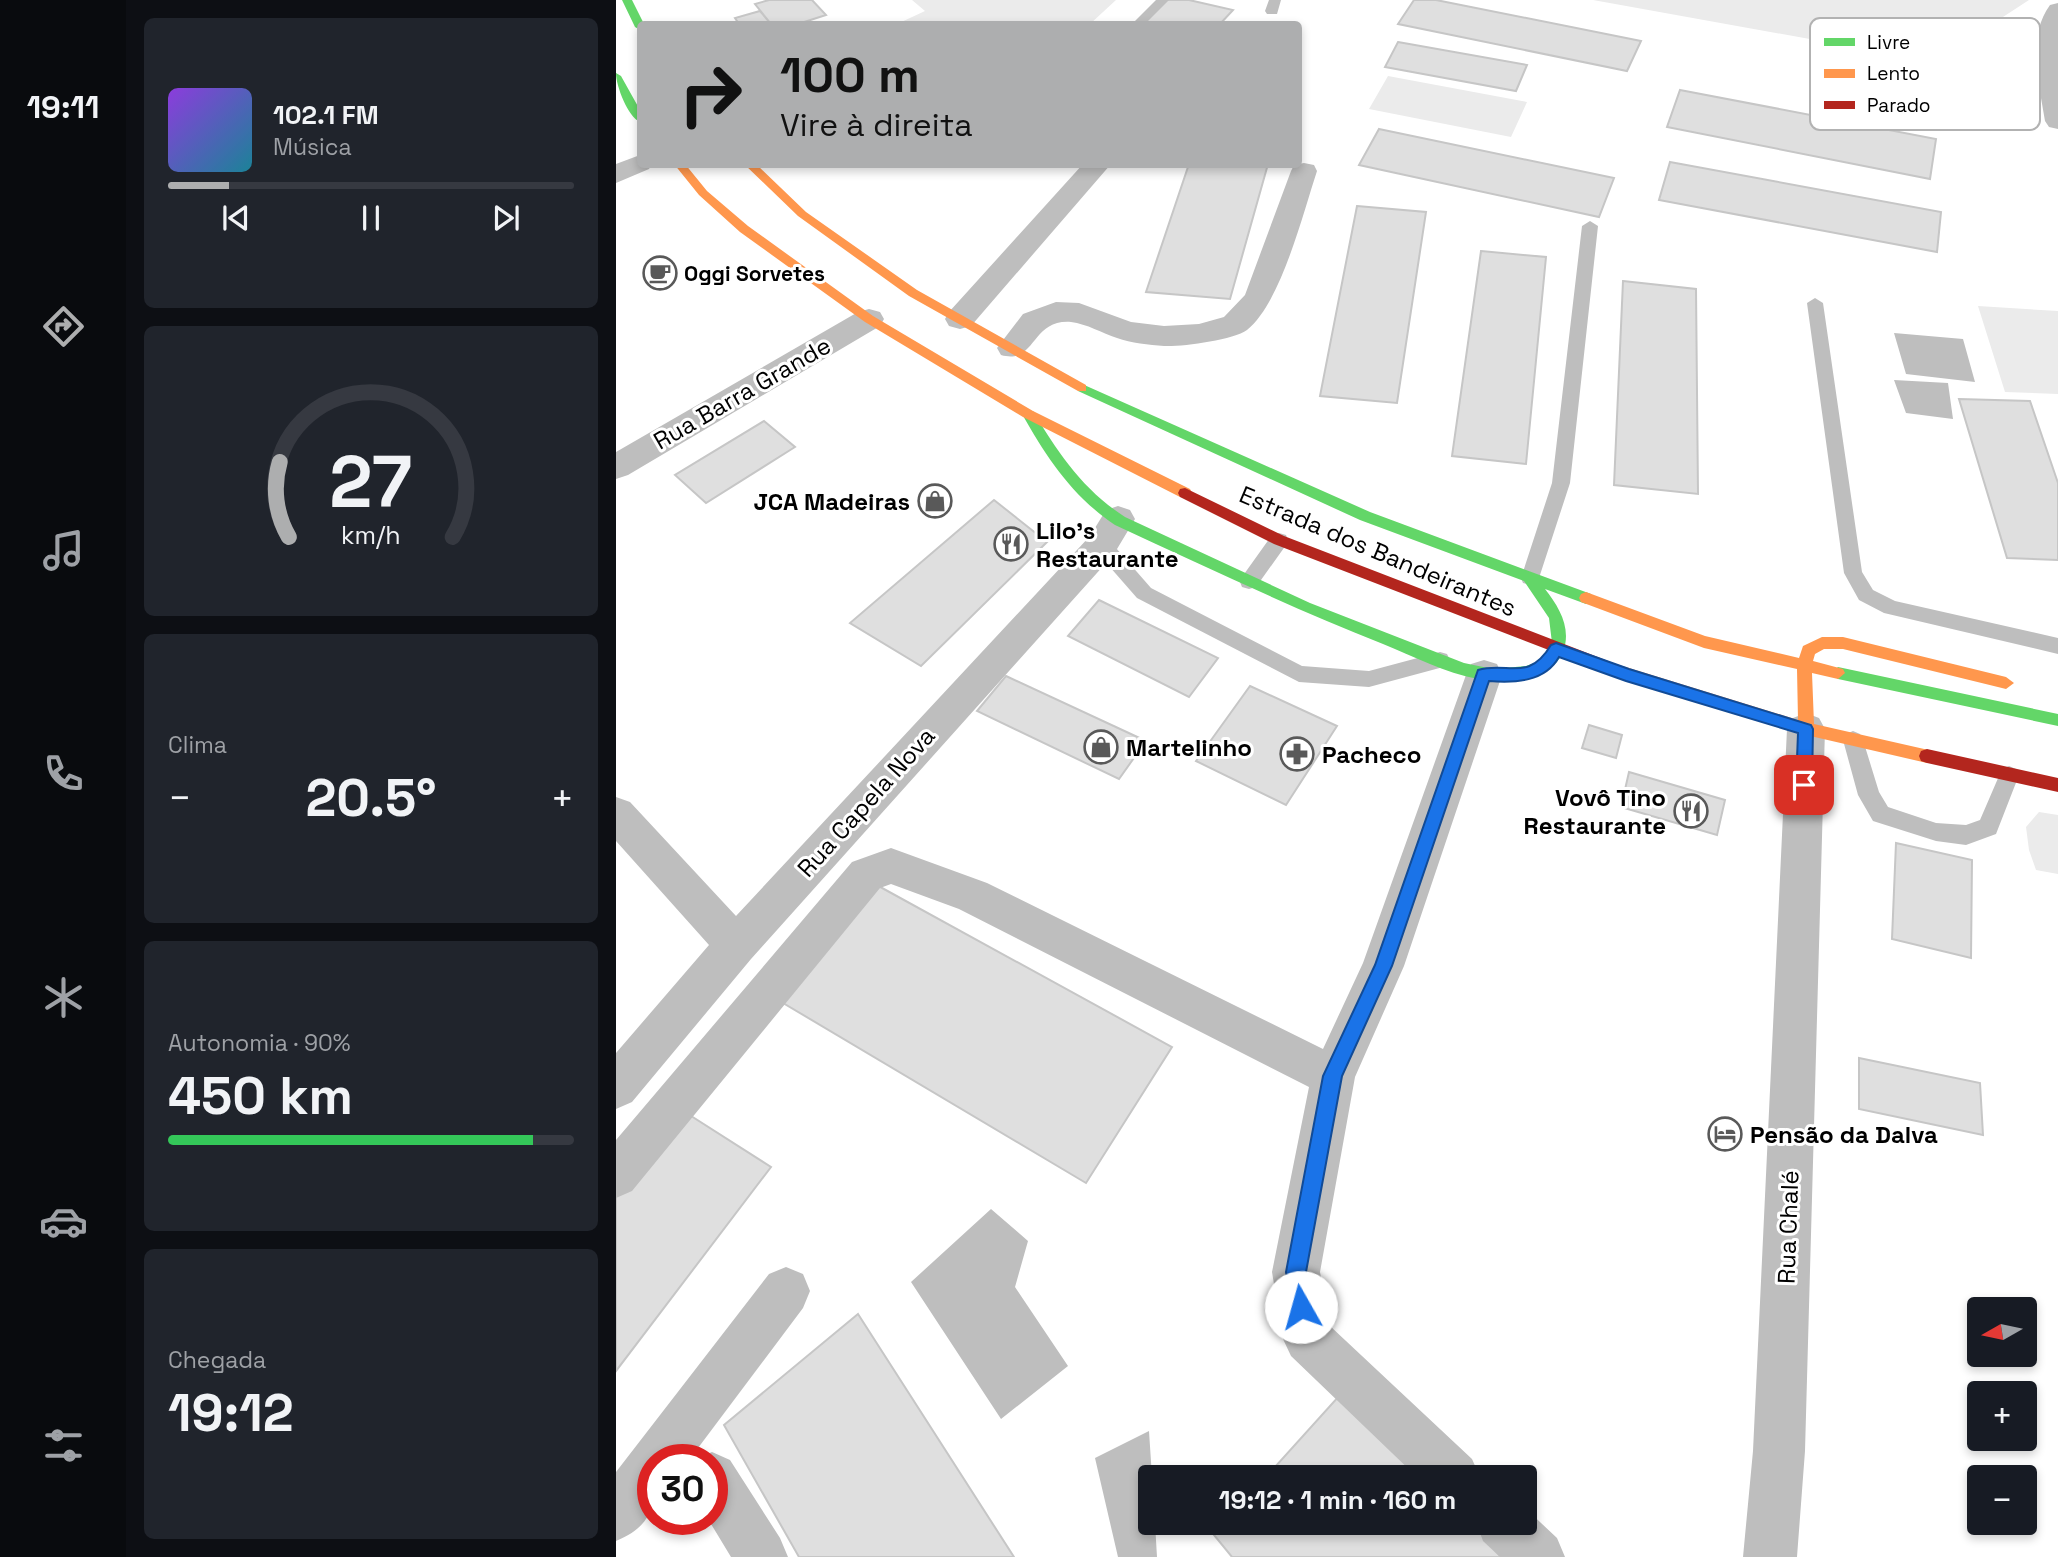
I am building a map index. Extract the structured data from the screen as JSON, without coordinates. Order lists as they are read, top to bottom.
{
  "streets": {
    "main road": ["Estrada dos Bandeirantes"],
    "street": ["Rua Barra Grande", "Rua Capela Nova", "Rua Chalé"]
  },
  "crossings": [
    ["Rua Barra Grande", "Estrada dos Bandeirantes"],
    ["Estrada dos Bandeirantes", "Rua Chalé"]
  ],
  "places": {
    "cafe": ["Oggi Sorvetes"],
    "shop": ["JCA Madeiras", "Martelinho"],
    "restaurant": ["Lilo's Restaurante", "Vovô Tino Restaurante"],
    "pharmacy": ["Pacheco"],
    "hotel": ["Pensão da Dalva"]
  },
  "legend": ["Livre", "Lento", "Parado"],
  "north": "left",
  "page": {
    "tabs": "19:11",
    "turn": ["100 m", "Vire à direita"],
    "song": ["102.1 FM", "Música"],
    "tile": [
      "Clima",
      ["Autonomia · 90%", "450 km"],
      ["Chegada", "19:12"]
    ],
    "heat": ["−", "20.5°", "+"],
    "map_buttons": ["+", "−"],
    "limit": "30",
    "trip": "19:12 · 1 min · 160 m",
    "gauge": ["27", "km/h"]
  }
}
